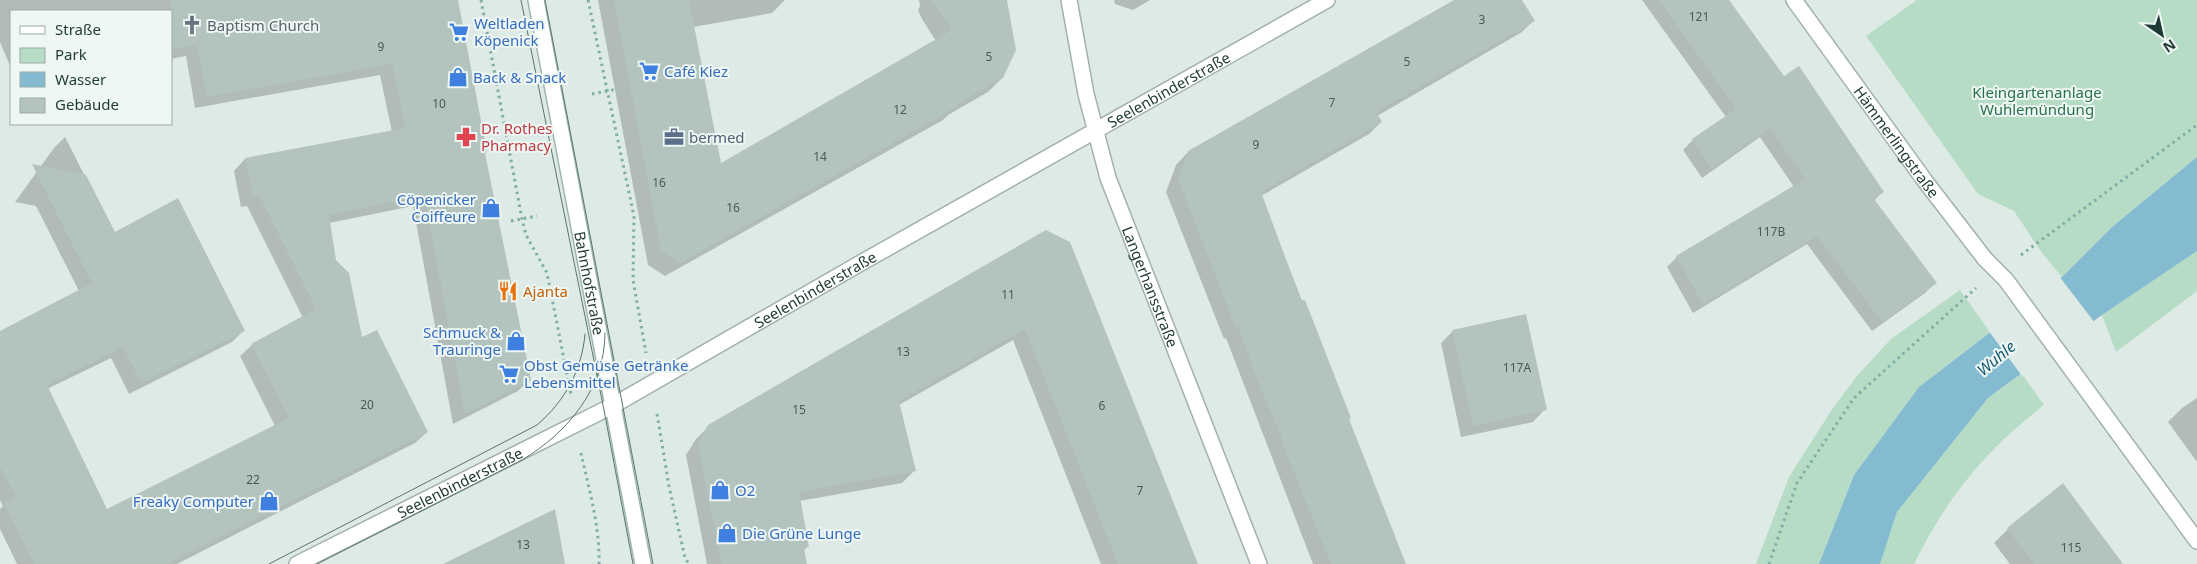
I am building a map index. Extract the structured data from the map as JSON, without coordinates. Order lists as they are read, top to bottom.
{
  "streets": {
    "street": [
      "Seelenbinderstraße",
      "Hämmerlingstraße",
      "Bahnhofstraße",
      "Langerhansstraße"
    ]
  },
  "crossings": [
    ["Seelenbinderstraße", "Bahnhofstraße"],
    ["Seelenbinderstraße", "Langerhansstraße"]
  ],
  "water": ["Wuhle"],
  "parks": ["Kleingartenanlage Wuhlemündung"],
  "places": {
    "church": ["Baptism Church"],
    "supermarket": ["Weltladen Köpenick", "Café Kiez", "Obst Gemüse Getränke Lebensmittel"],
    "shop": [
      "Back & Snack",
      "Cöpenicker Coiffeure",
      "Schmuck & Trauringe",
      "O2",
      "Freaky Computer",
      "Die Grüne Lunge"
    ],
    "pharmacy": ["Dr. Rothes Pharmacy"],
    "office": ["bermed"],
    "restaurant": ["Ajanta"]
  },
  "house_numbers": [
    "121",
    "3",
    "9",
    "5",
    "5",
    "7",
    "10",
    "12",
    "9",
    "14",
    "16",
    "16",
    "117B",
    "11",
    "13",
    "117A",
    "20",
    "6",
    "15",
    "22",
    "7",
    "13",
    "115"
  ],
  "legend": [
    "Straße",
    "Park",
    "Wasser",
    "Gebäude"
  ],
  "north": "bottom right"
}
